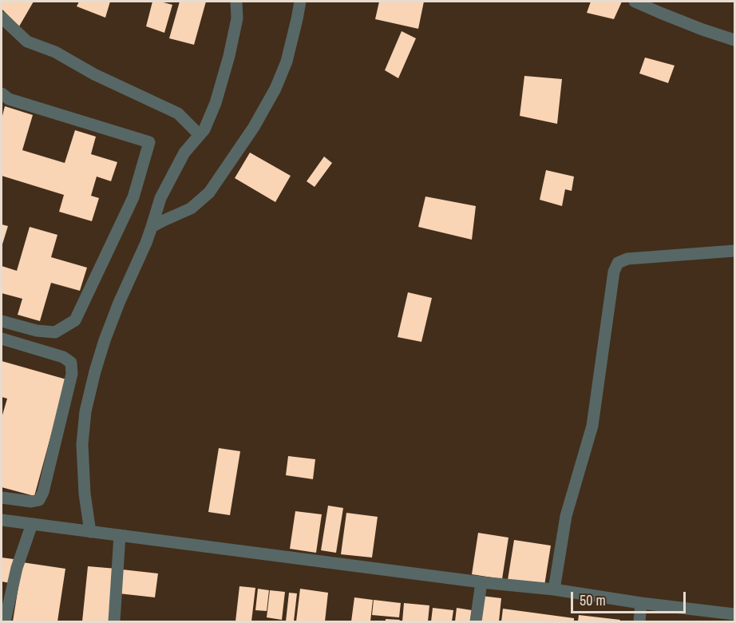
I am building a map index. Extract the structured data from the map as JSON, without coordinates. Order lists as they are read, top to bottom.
{
  "scale_bar": "50 m"
}
